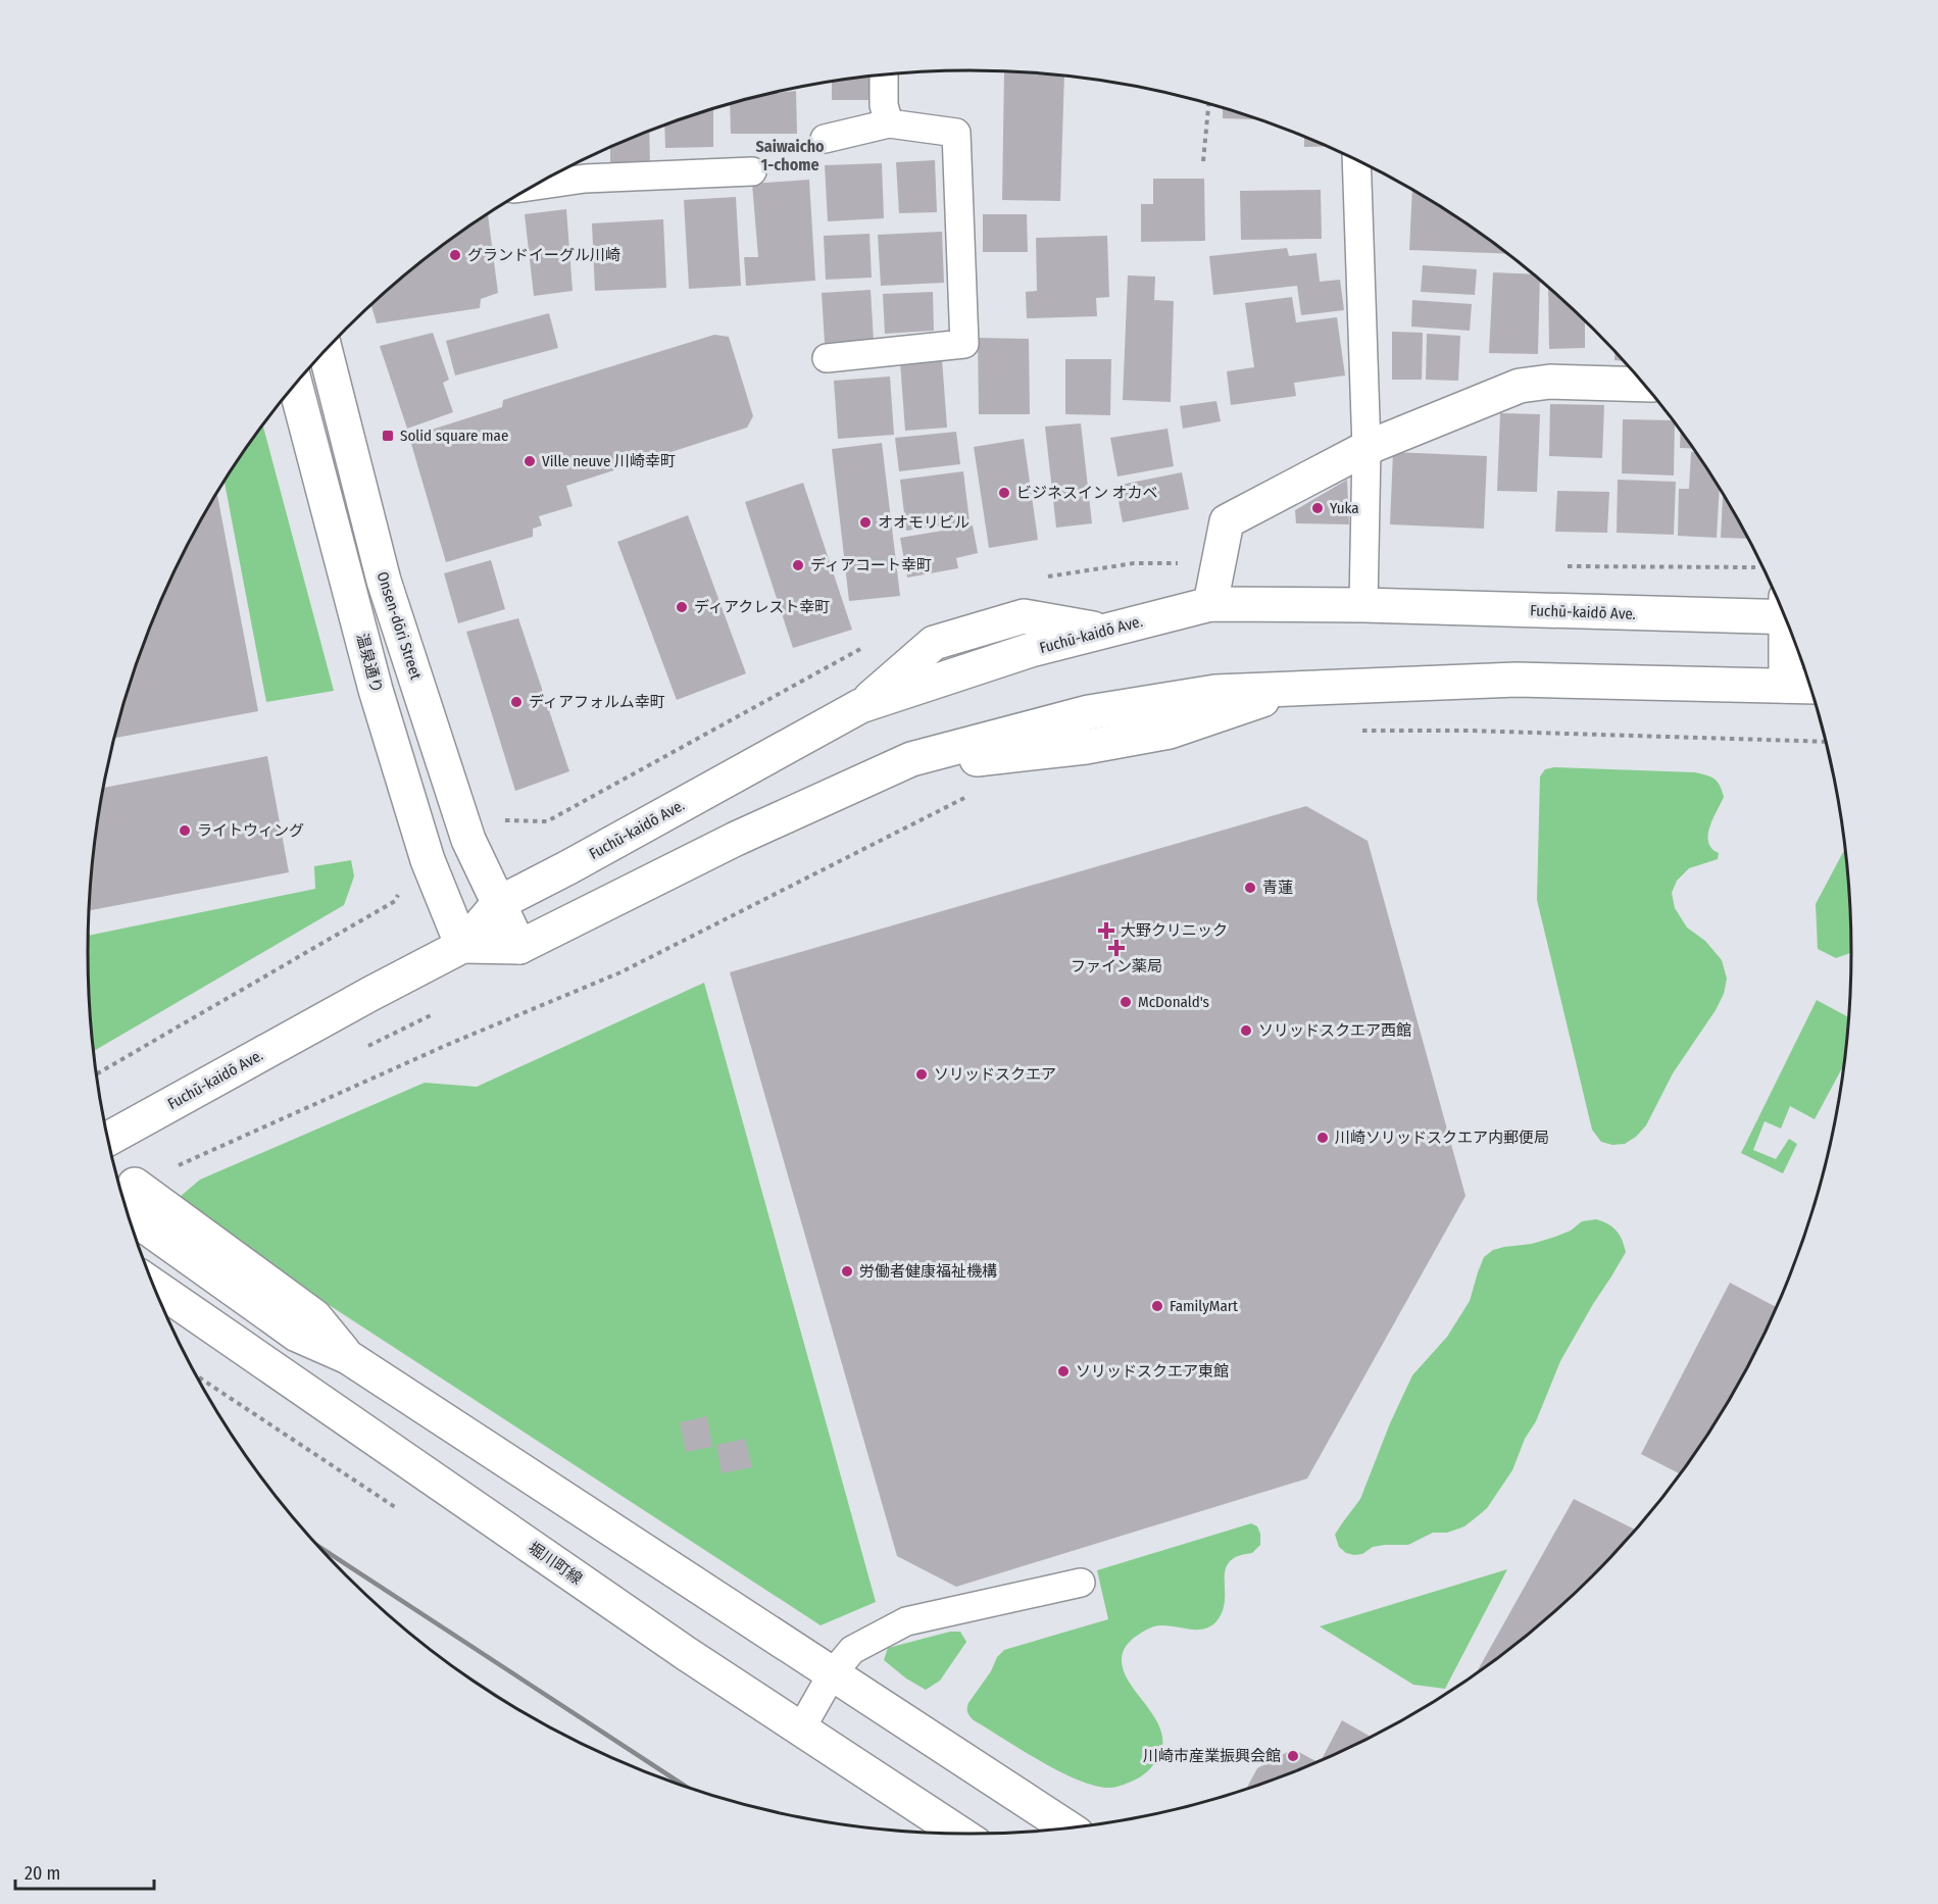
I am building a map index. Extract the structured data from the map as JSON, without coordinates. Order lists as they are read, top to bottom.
{
  "streets": {
    "street": [
      "Fuchū-kaidō Ave.",
      "Onsen-dōri Street",
      "温泉通り",
      "堀川町線"
    ]
  },
  "crossings": [
    ["Fuchū-kaidō Ave.", "Onsen-dōri Street"],
    ["Fuchū-kaidō Ave.", "温泉通り"]
  ],
  "districts": ["Saiwaicho 1-chome"],
  "places": {
    "other": [
      "グランドイーグル川崎",
      "Ville neuve 川崎幸町",
      "ビジネスイン オカベ",
      "Yuka",
      "オオモリビル",
      "ディアコート幸町",
      "ディアクレスト幸町",
      "ディアフォルム幸町",
      "ライトウィング",
      "青蓮",
      "McDonald's",
      "ソリッドスクエア西館",
      "ソリッドスクエア",
      "川崎ソリッドスクエア内郵便局",
      "労働者健康福祉機構",
      "FamilyMart",
      "ソリッドスクエア東館",
      "川崎市産業振興会館"
    ],
    "transit": ["Solid square mae"],
    "health": ["大野クリニック", "ファイン薬局"]
  },
  "scale_bar": "20 m"
}
